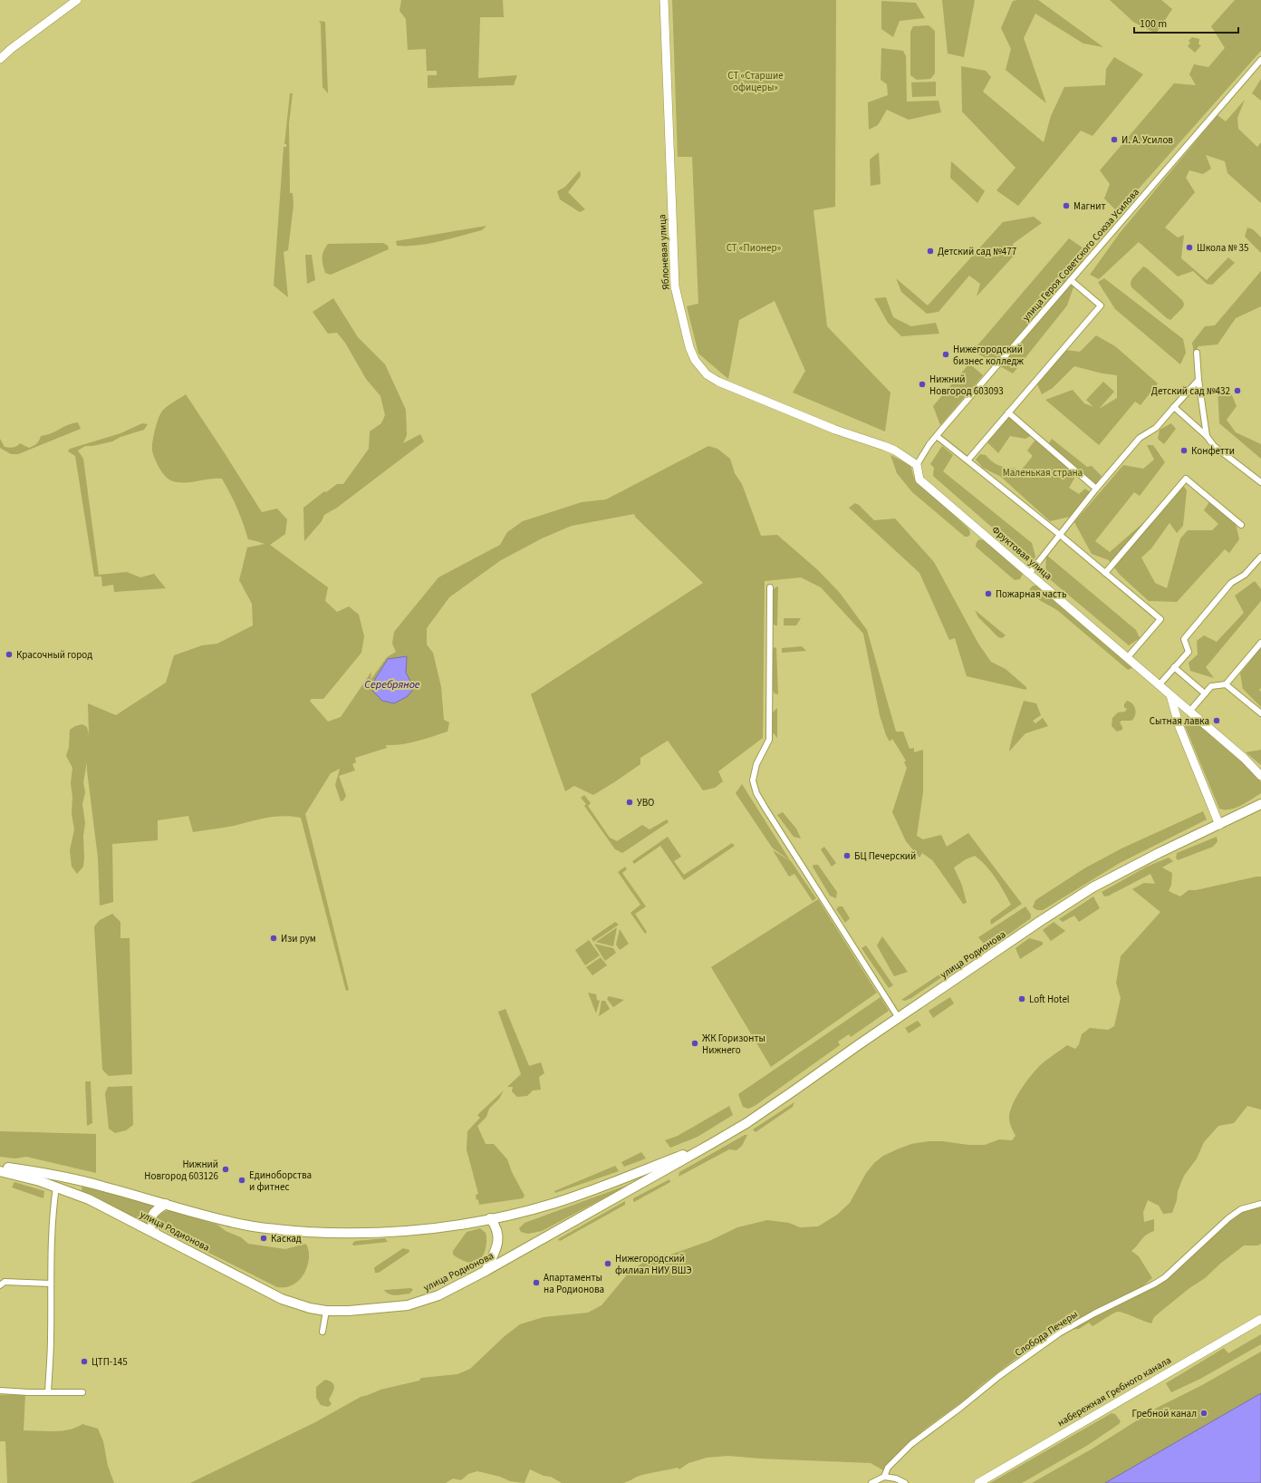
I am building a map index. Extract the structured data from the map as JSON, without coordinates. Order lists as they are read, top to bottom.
{
  "streets": {
    "main road": ["улица Родионова"],
    "street": [
      "Яблоневая улица",
      "улица Героя Советского Союза Усилова",
      "Фруктовая улица",
      "Слобода Печеры",
      "набережная Гребного канала"
    ]
  },
  "crossings": [
    ["Яблоневая улица", "улица Героя Советского Союза Усилова"],
    ["Яблоневая улица", "Фруктовая улица"],
    ["улица Героя Советского Союза Усилова", "Фруктовая улица"]
  ],
  "water": ["Серебряное"],
  "parks": ["СТ «Старшие офицеры»", "СТ «Пионер»", "Маленькая страна"],
  "places": [
    "И. А. Усилов",
    "Магнит",
    "Школа № 35",
    "Детский сад №477",
    "Нижегородский бизнес колледж",
    "Нижний Новгород 603093",
    "Детский сад №432",
    "Конфетти",
    "Пожарная часть",
    "Красочный город",
    "Сытная лавка",
    "УВО",
    "БЦ Печерский",
    "Изи рум",
    "Loft Hotel",
    "ЖК Горизонты Нижнего",
    "Нижний Новгород 603126",
    "Единоборства и фитнес",
    "Каскад",
    "Нижегородский филиал НИУ ВШЭ",
    "Апартаменты на Родионова",
    "ЦТП-145",
    "Гребной канал"
  ],
  "scale_bar": "100 m"
}
